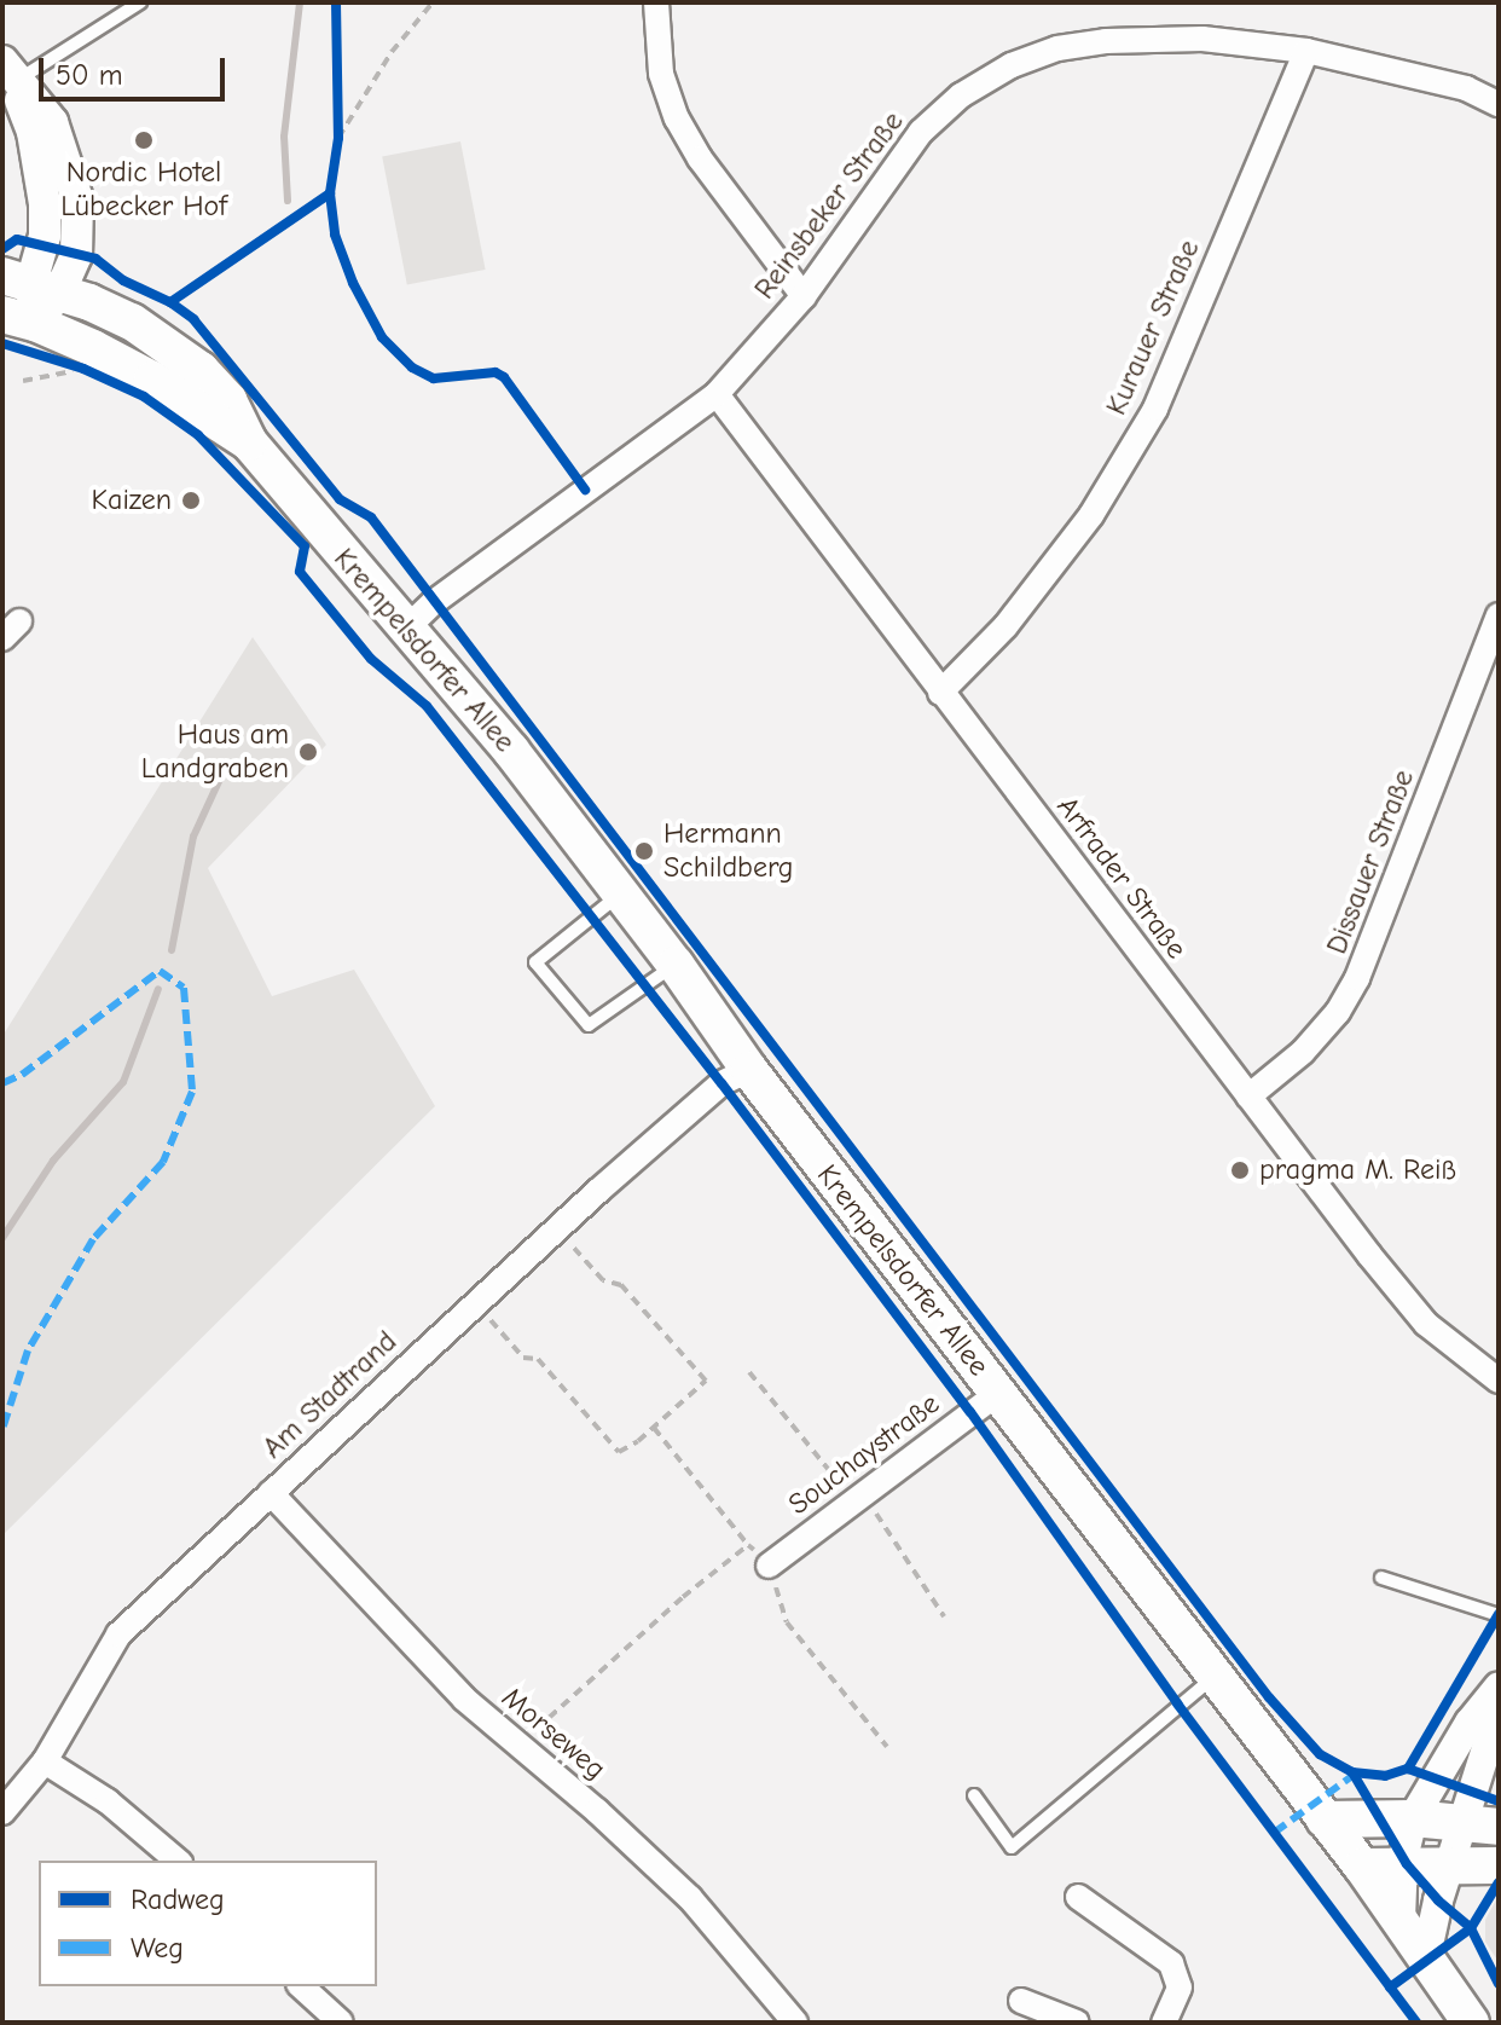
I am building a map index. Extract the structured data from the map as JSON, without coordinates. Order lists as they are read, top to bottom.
{
  "streets": {
    "main road": ["Krempelsdorfer Allee"],
    "street": [
      "Reinsbeker Straße",
      "Kurauer Straße",
      "Dissauer Straße",
      "Arfrader Straße",
      "Am Stadtrand",
      "Souchaystraße",
      "Morseweg"
    ]
  },
  "crossings": [
    ["Reinsbeker Straße", "Kurauer Straße"],
    ["Reinsbeker Straße", "Krempelsdorfer Allee"],
    ["Reinsbeker Straße", "Arfrader Straße"],
    ["Kurauer Straße", "Arfrader Straße"],
    ["Krempelsdorfer Allee", "Am Stadtrand"],
    ["Krempelsdorfer Allee", "Souchaystraße"],
    ["Dissauer Straße", "Arfrader Straße"],
    ["Am Stadtrand", "Morseweg"]
  ],
  "places": [
    "Nordic Hotel Lübecker Hof",
    "Kaizen",
    "Haus am Landgraben",
    "Hermann Schildberg",
    "pragma M. Reiß"
  ],
  "legend": ["Radweg", "Weg"],
  "scale_bar": "50 m"
}
